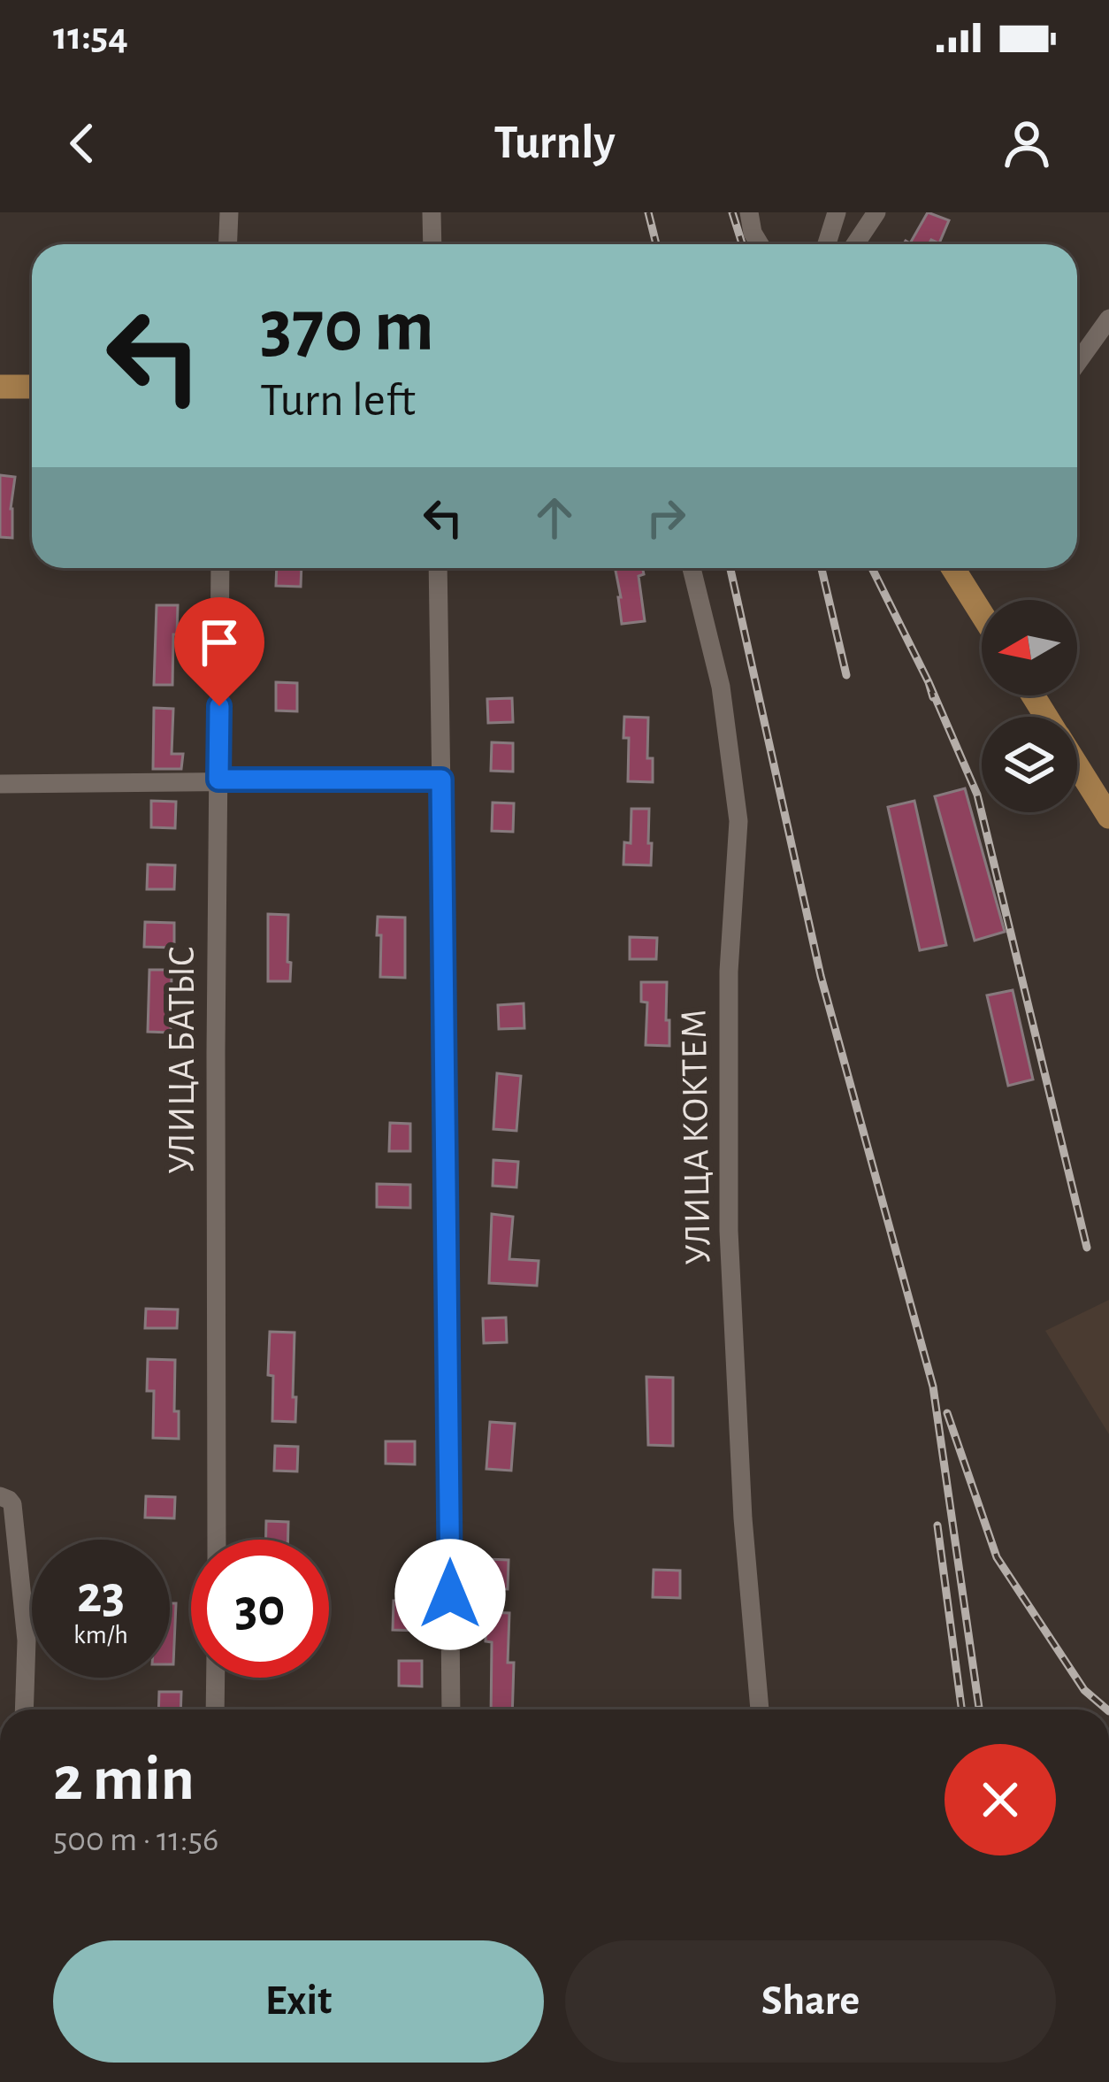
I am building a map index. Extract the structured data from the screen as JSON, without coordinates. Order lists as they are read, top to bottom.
{
  "streets": {
    "street": ["УЛИЦА БАТЫС", "УЛИЦА КОКТЕМ"]
  },
  "north": "left",
  "page": {
    "status": "11:54",
    "header": "Turnly",
    "turn": ["370 m", "Turn left"],
    "speed": "23 km/h",
    "limit": "30",
    "heading": ["2 min", "500 m · 11:56"],
    "buttons": ["Exit", "Share"]
  }
}
